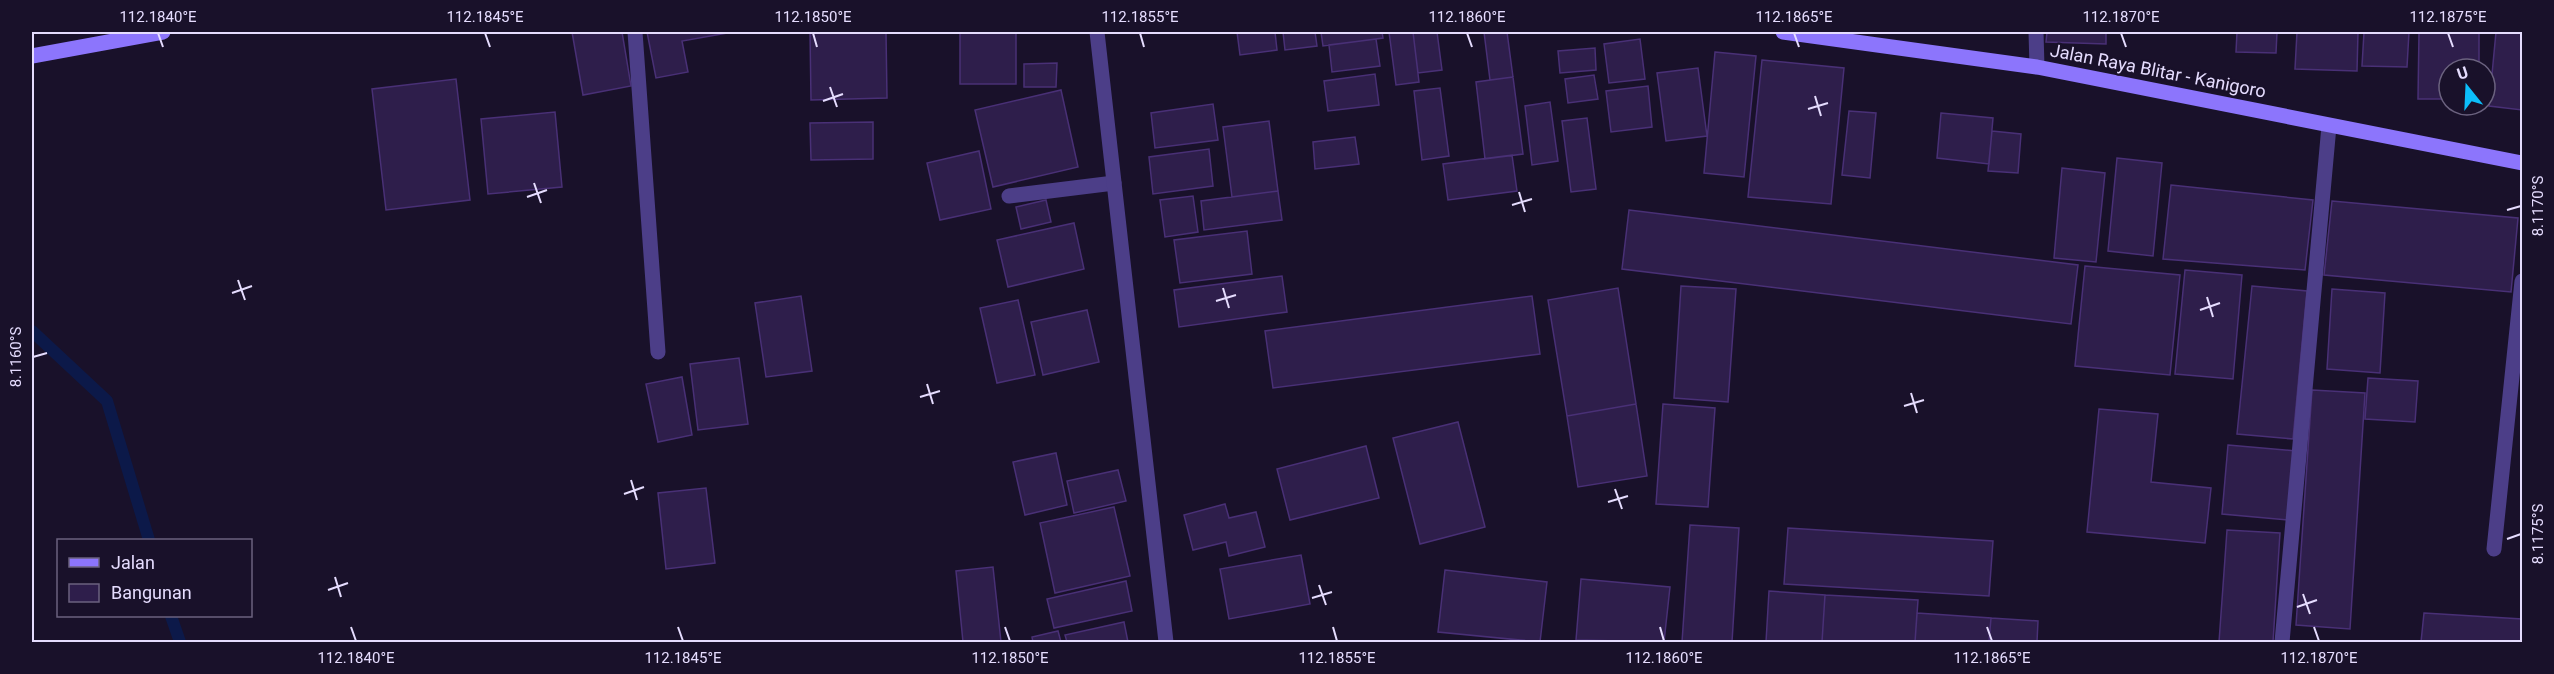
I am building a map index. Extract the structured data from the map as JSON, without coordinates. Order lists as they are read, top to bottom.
{
  "streets": {
    "main road": ["Jalan Raya Blitar - Kanigoro"]
  },
  "legend": ["Jalan", "Bangunan"],
  "north": "top",
  "coordinates": [
    "112.1840°E",
    "112.1845°E",
    "112.1850°E",
    "112.1855°E",
    "112.1860°E",
    "112.1865°E",
    "112.1870°E",
    "112.1875°E",
    "8.1170°S",
    "8.1160°S",
    "8.1175°S"
  ]
}
